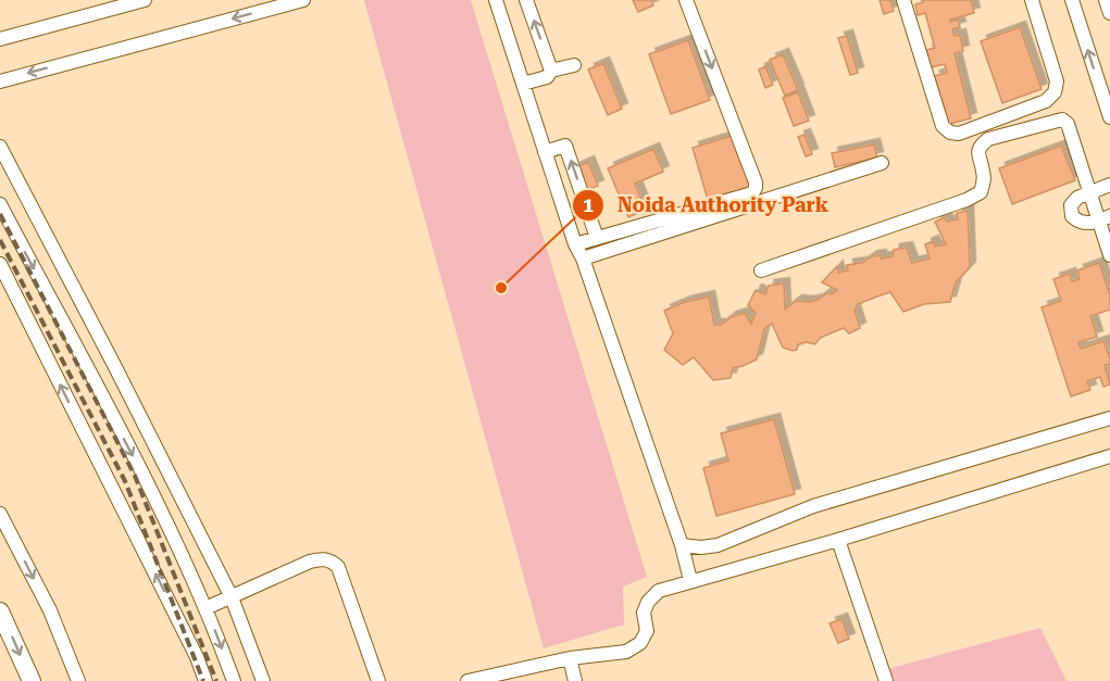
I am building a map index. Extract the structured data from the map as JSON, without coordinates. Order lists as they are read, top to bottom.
{
  "places": ["Noida Authority Park"]
}
